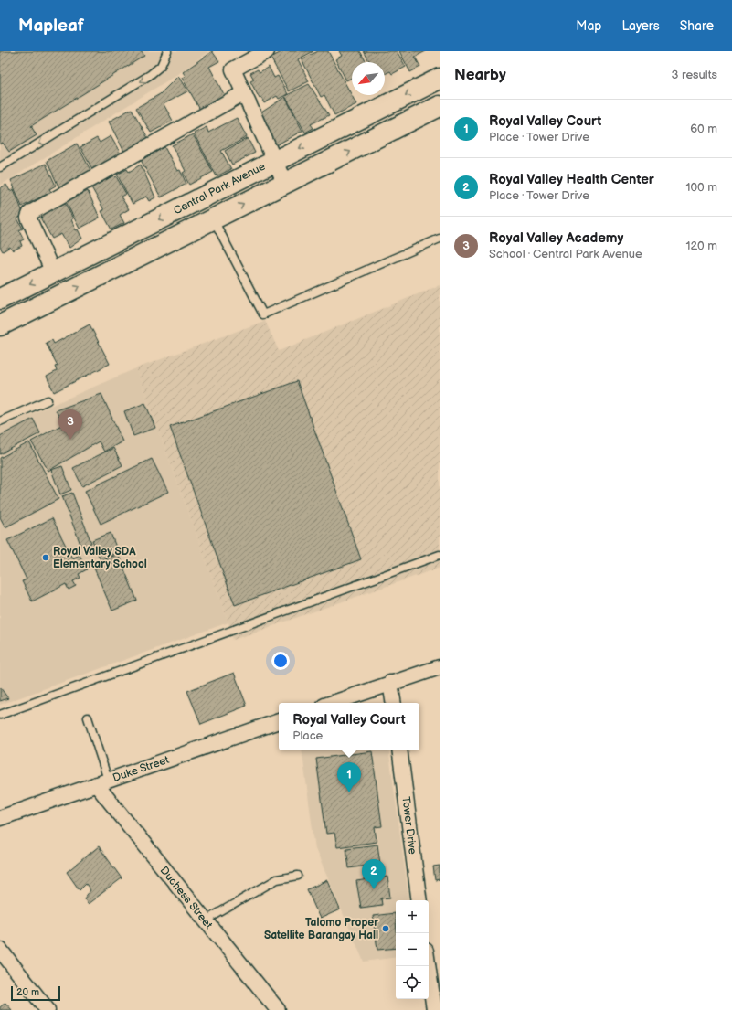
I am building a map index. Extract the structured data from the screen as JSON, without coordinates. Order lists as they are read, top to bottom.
{
  "streets": {
    "street": [
      "Central Park Avenue",
      "Duke Street",
      "Tower Drive",
      "Duchess Street"
    ]
  },
  "crossings": [
    ["Duke Street", "Duchess Street"]
  ],
  "places": ["Royal Valley SDA Elementary School", "Talomo Proper Satellite Barangay Hall"],
  "scale_bar": "20 m",
  "north": "bottom left",
  "page": {
    "header": "Mapleaf",
    "nav": ["Map", "Layers", "Share"],
    "heading": ["Nearby", "3 results"],
    "list": [
      {
        "mark": "1",
        "name": "Royal Valley Court",
        "note": "Place · Tower Drive",
        "value": "60 m"
      },
      {
        "mark": "2",
        "name": "Royal Valley Health Center",
        "note": "Place · Tower Drive",
        "value": "100 m"
      },
      {
        "mark": "3",
        "name": "Royal Valley Academy",
        "note": "School · Central Park Avenue",
        "value": "120 m"
      }
    ],
    "pins": ["3", "1", "2"],
    "popup": ["Royal Valley Court", "Place"],
    "map_buttons": ["+", "−"],
    "scale": "20 m"
  }
}
